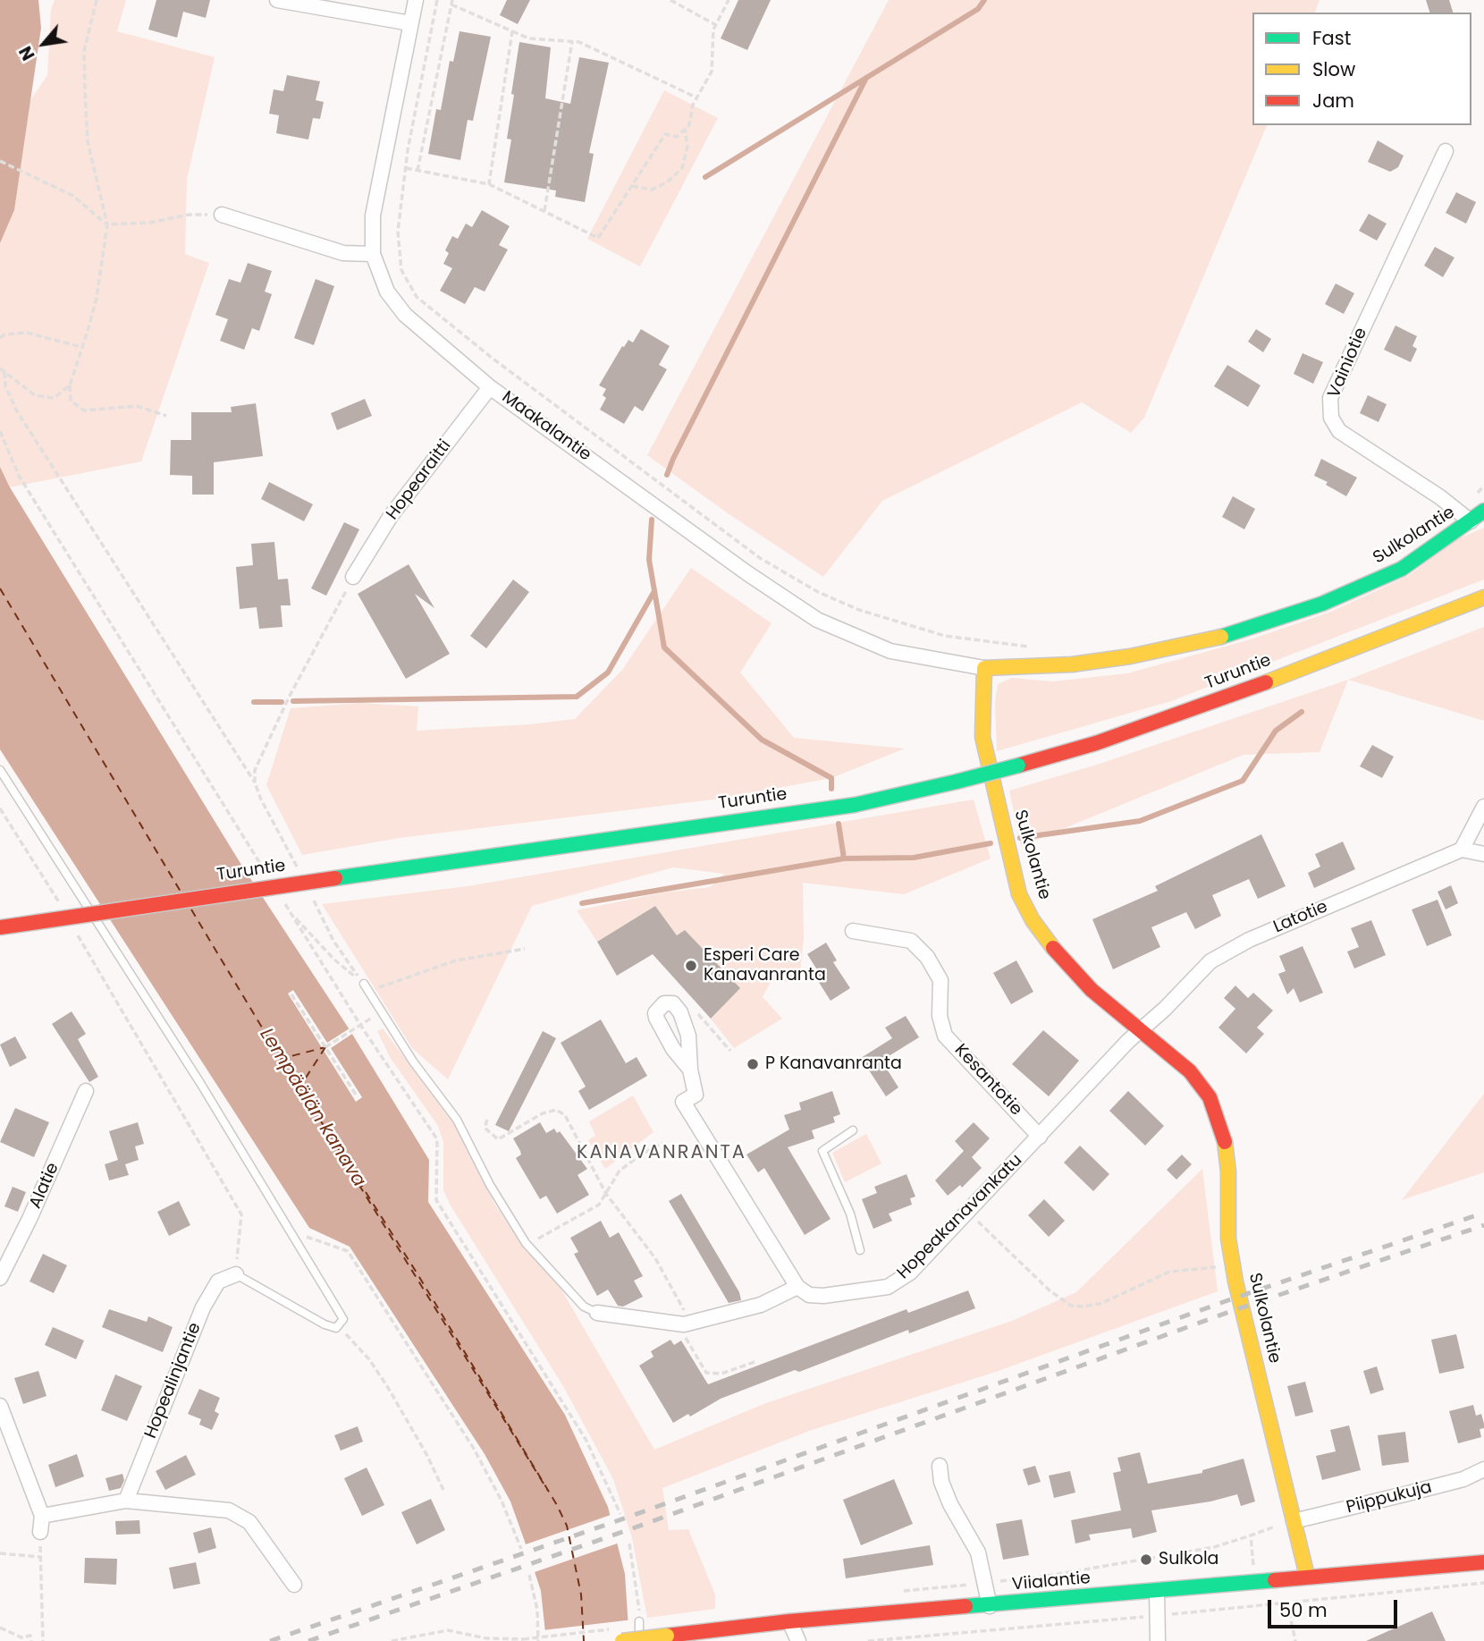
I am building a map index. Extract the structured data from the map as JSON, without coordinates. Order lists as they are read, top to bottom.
{
  "streets": {
    "main road": ["Sulkolantie", "Turuntie", "Viialantie"],
    "street": [
      "Vainiotie",
      "Maakalantie",
      "Hopearaitti",
      "Latotie",
      "Kesantotie",
      "Alatie",
      "Hopeakanavankatu",
      "Hopealinjantie",
      "Piippukuja"
    ]
  },
  "crossings": [
    ["Vainiotie", "Sulkolantie"],
    ["Maakalantie", "Hopearaitti"],
    ["Maakalantie", "Sulkolantie"],
    ["Sulkolantie", "Latotie"],
    ["Sulkolantie", "Hopeakanavankatu"],
    ["Sulkolantie", "Piippukuja"],
    ["Sulkolantie", "Viialantie"],
    ["Latotie", "Hopeakanavankatu"],
    ["Kesantotie", "Hopeakanavankatu"]
  ],
  "districts": ["KANAVANRANTA"],
  "water": ["Lempäälän kanava"],
  "places": ["Esperi Care Kanavanranta", "P Kanavanranta", "Sulkola"],
  "legend": ["Fast", "Slow", "Jam"],
  "scale_bar": "50 m",
  "north": "bottom left"
}
